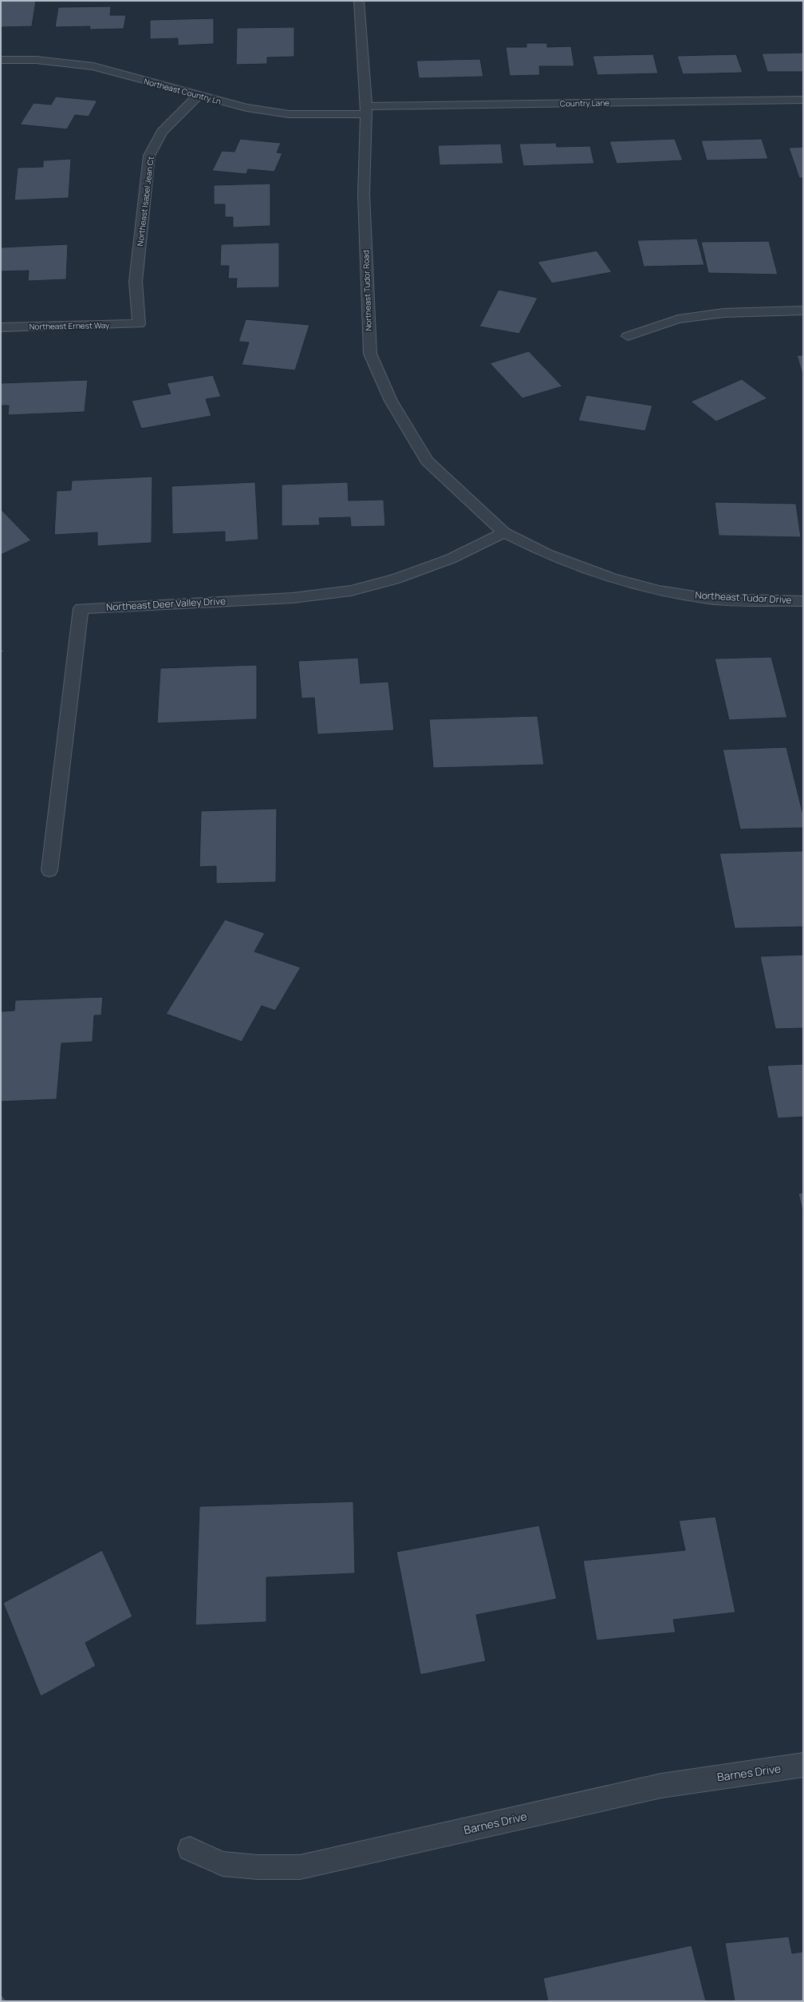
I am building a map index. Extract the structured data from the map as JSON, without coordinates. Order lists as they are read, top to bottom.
{
  "streets": {
    "street": [
      "Northeast Country Ln",
      "Country Lane",
      "Northeast Isabel Jean Ct",
      "Northeast Tudor Road",
      "Northeast Ernest Way",
      "Northeast Tudor Drive",
      "Northeast Deer Valley Drive",
      "Barnes Drive"
    ]
  },
  "crossings": [
    ["Northeast Country Ln", "Country Lane"],
    ["Northeast Country Ln", "Northeast Isabel Jean Ct"],
    ["Northeast Country Ln", "Northeast Tudor Road"],
    ["Country Lane", "Northeast Tudor Road"],
    ["Northeast Isabel Jean Ct", "Northeast Ernest Way"],
    ["Northeast Tudor Road", "Northeast Tudor Drive"],
    ["Northeast Tudor Road", "Northeast Deer Valley Drive"],
    ["Northeast Tudor Drive", "Northeast Deer Valley Drive"]
  ]
}
